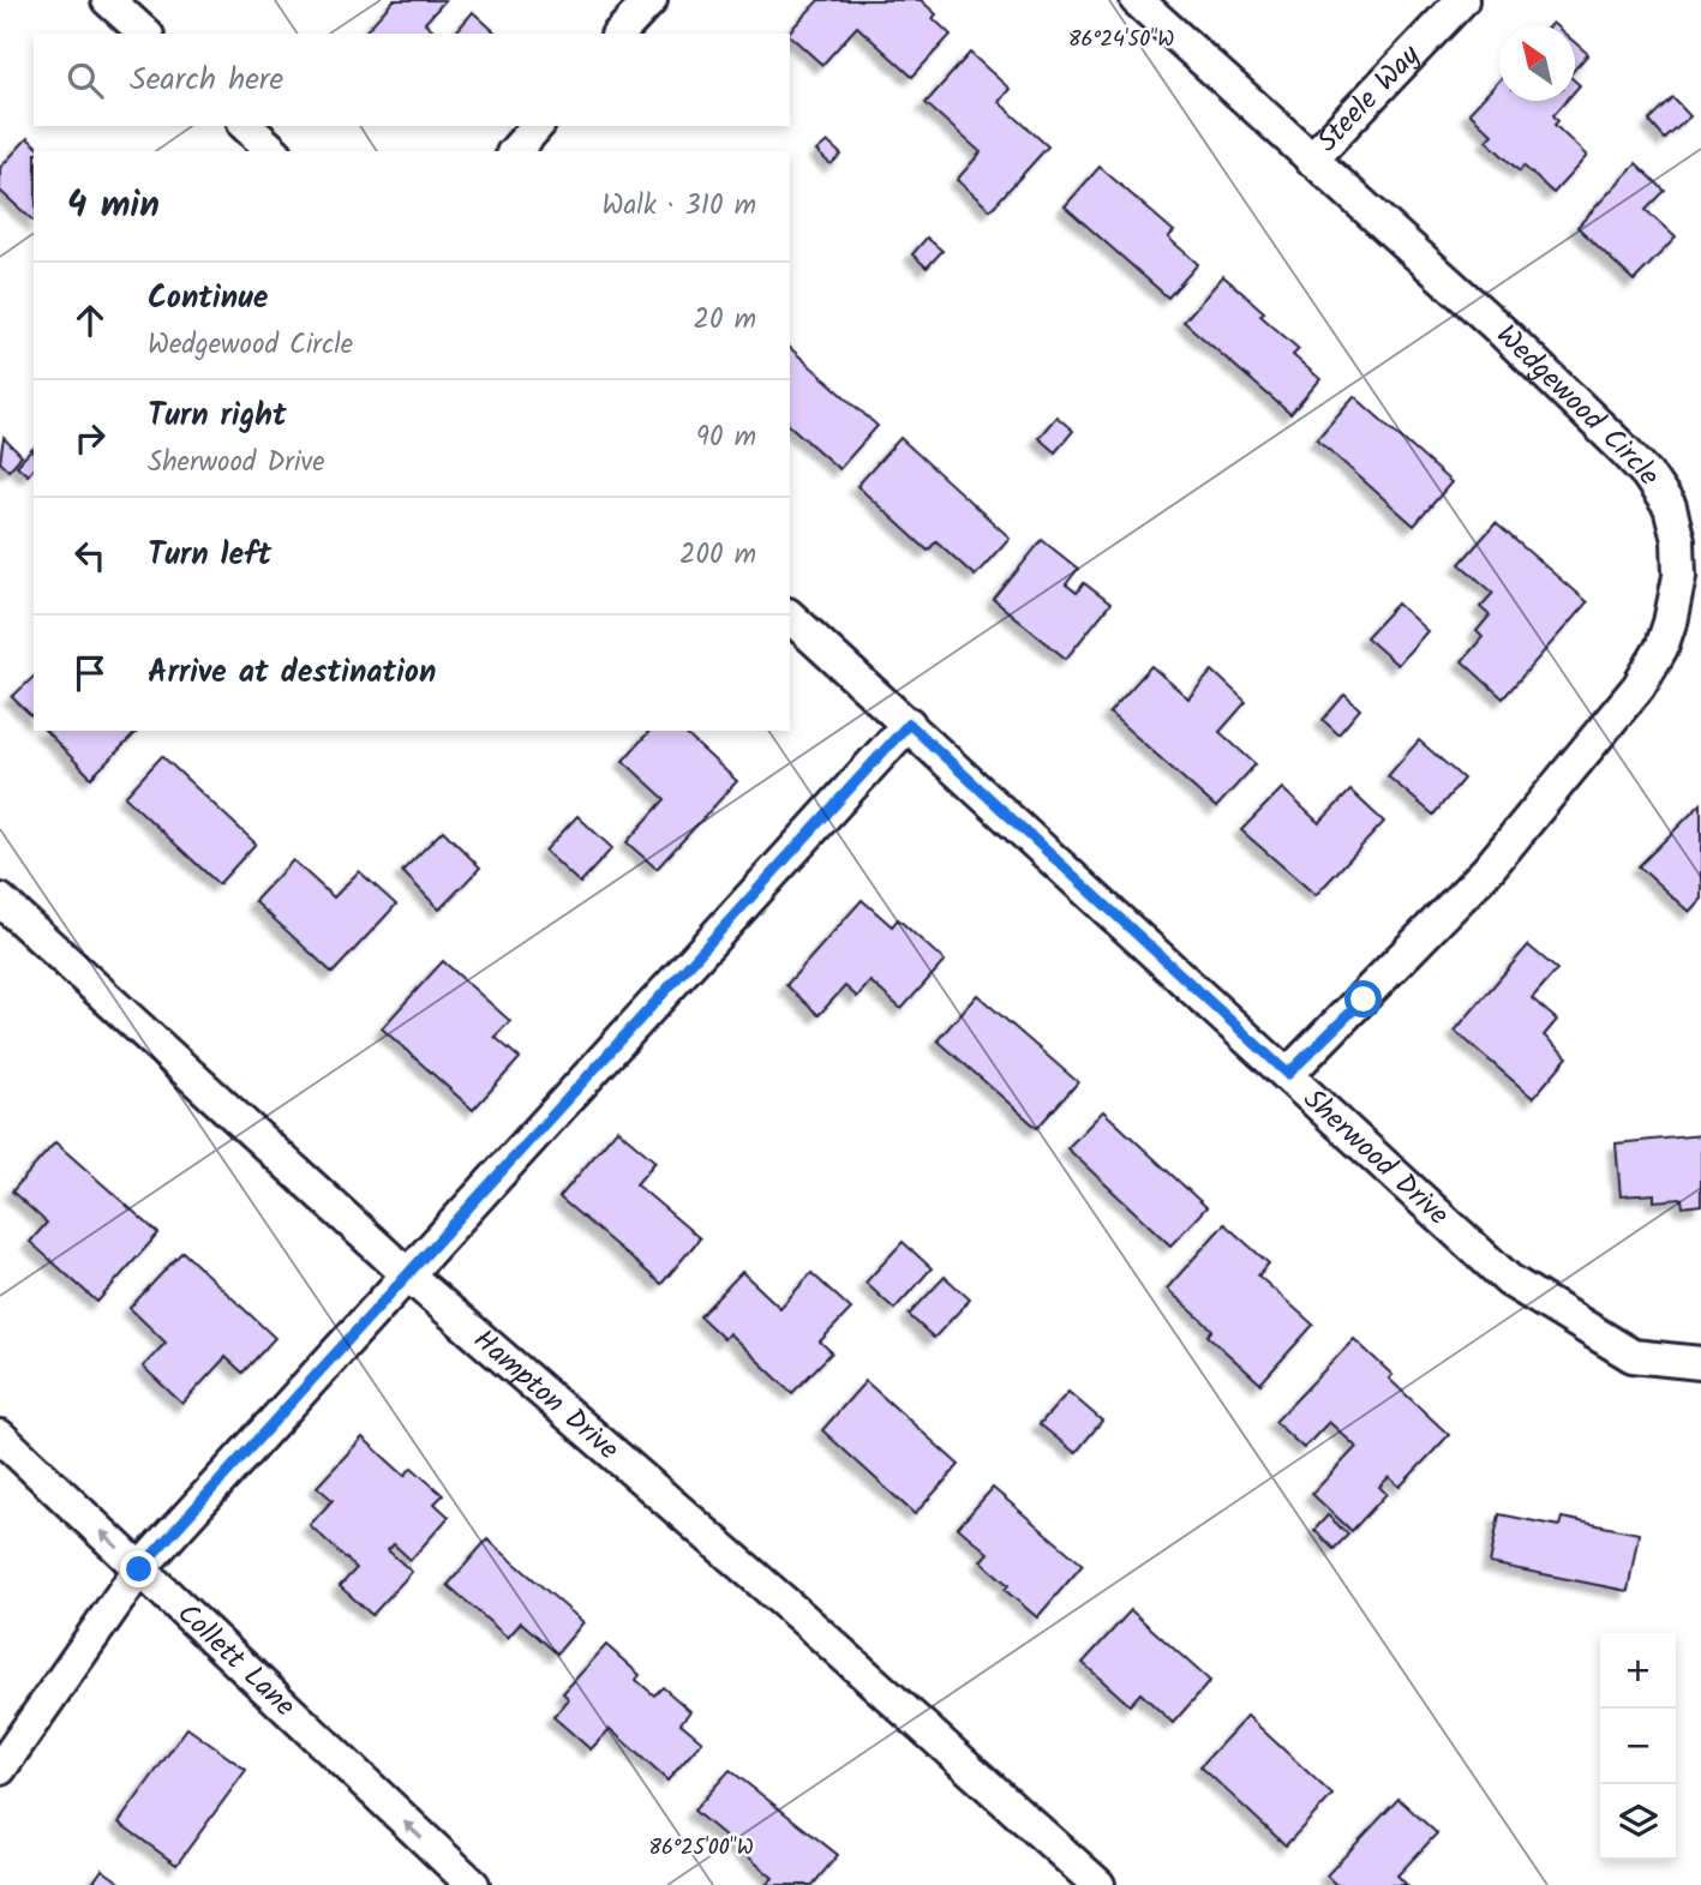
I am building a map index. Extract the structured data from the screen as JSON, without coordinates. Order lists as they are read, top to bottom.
{
  "streets": {
    "street": [
      "Steele Way",
      "Wedgewood Circle",
      "Sherwood Drive",
      "Hampton Drive",
      "Collett Lane"
    ]
  },
  "crossings": [
    ["Steele Way", "Wedgewood Circle"],
    ["Wedgewood Circle", "Sherwood Drive"]
  ],
  "one_way": ["Collett Lane"],
  "north": "top left",
  "page": {
    "search": "Search here",
    "heading": ["4 min", "Walk · 310 m"],
    "list": [
      ["Continue", "Wedgewood Circle", "20 m"],
      ["Turn right", "Sherwood Drive", "90 m"],
      ["Turn left", "200 m"],
      "Arrive at destination"
    ],
    "map_buttons": ["+", "−"]
  },
  "coordinates": ["86°24'50\"W", "86°25'00\"W"]
}
